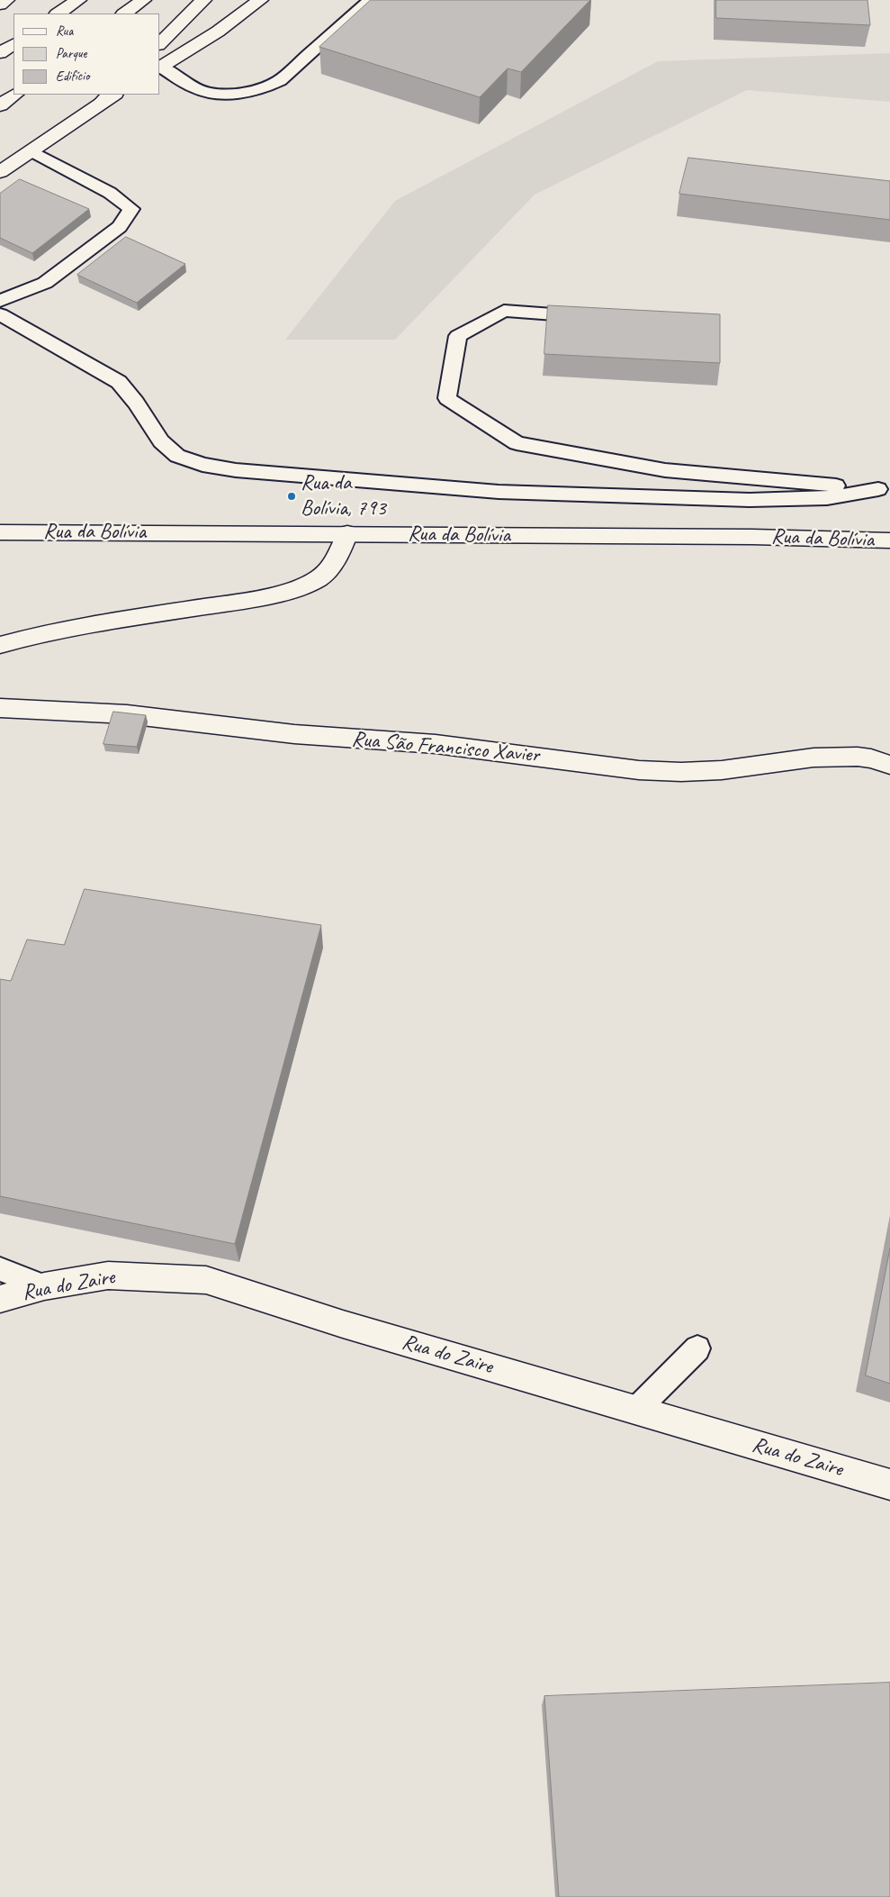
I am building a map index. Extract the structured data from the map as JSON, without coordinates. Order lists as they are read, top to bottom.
{
  "streets": {
    "main road": ["Rua da Bolívia", "Rua São Francisco Xavier", "Rua do Zaire"]
  },
  "places": ["Rua da Bolívia, 793"],
  "legend": ["Rua", "Parque", "Edifício"]
}
